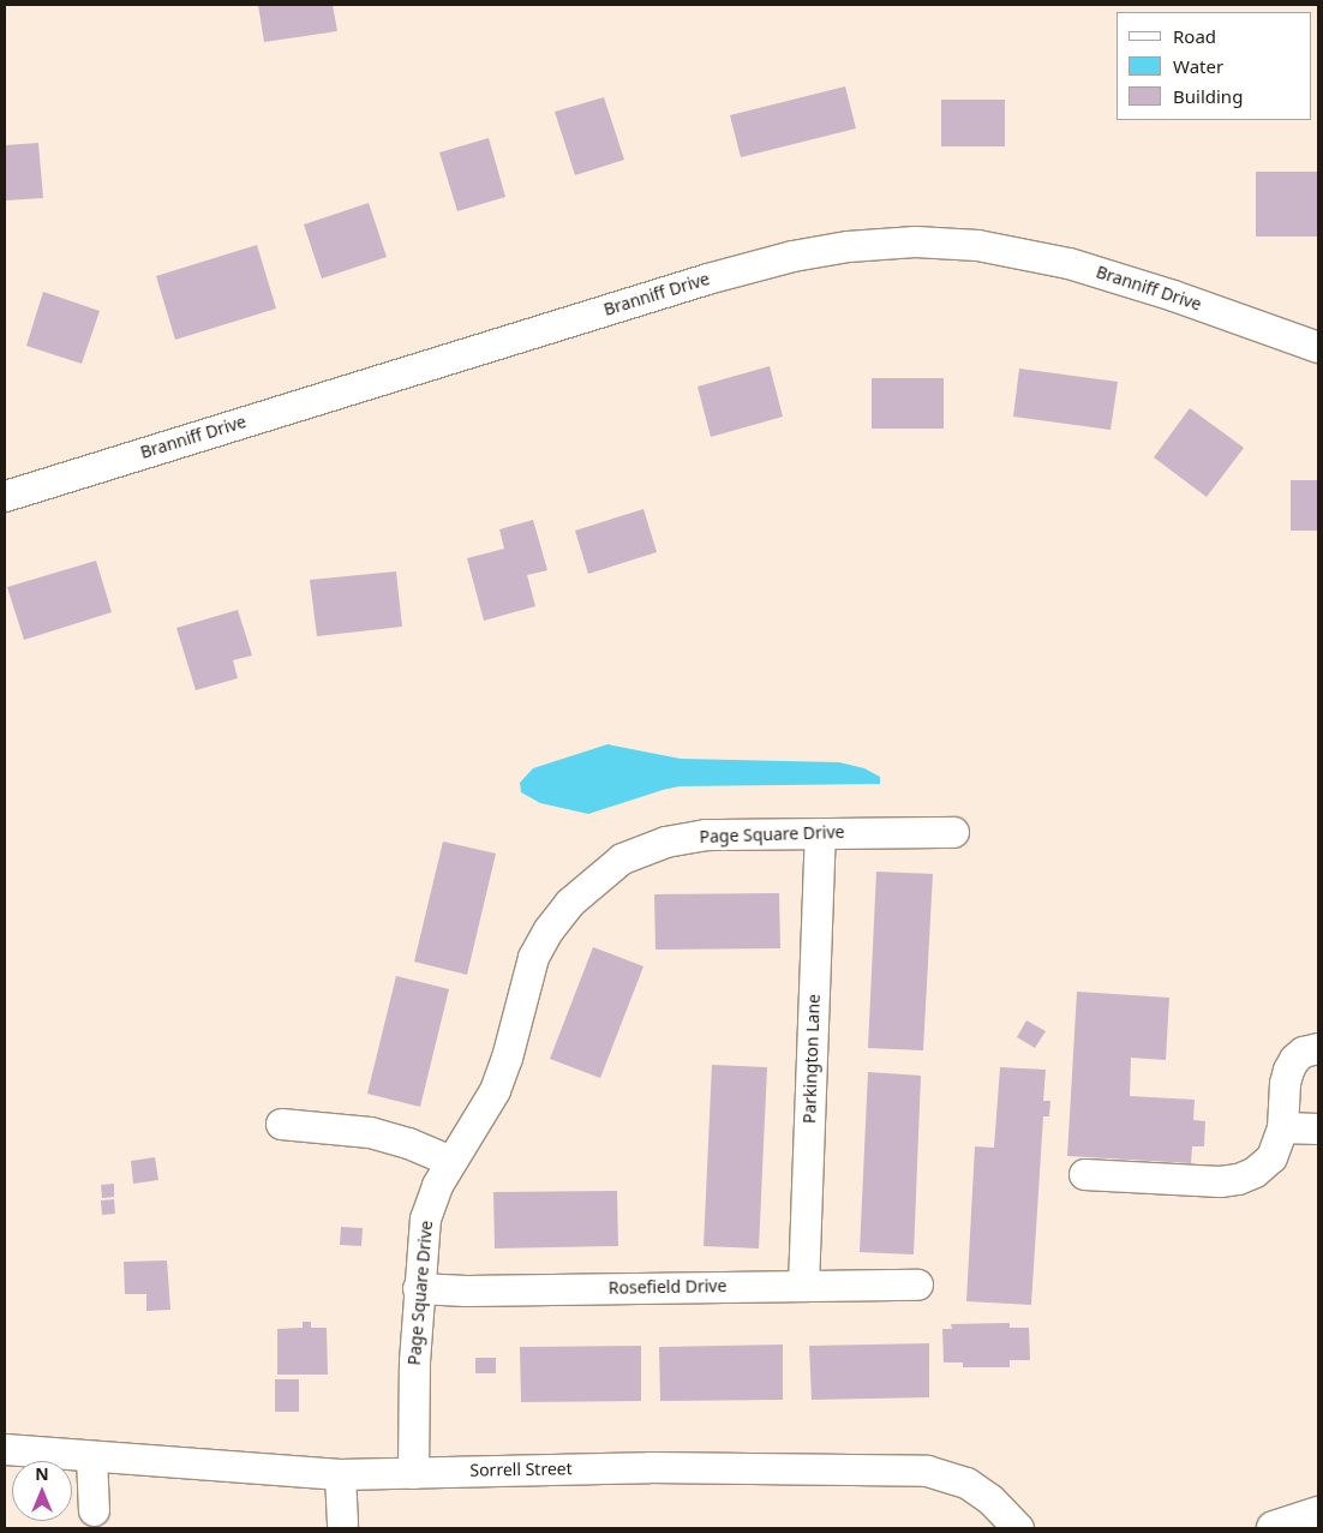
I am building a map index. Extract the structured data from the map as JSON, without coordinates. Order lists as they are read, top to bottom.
{
  "streets": {
    "street": [
      "Branniff Drive",
      "Page Square Drive",
      "Parkington Lane",
      "Rosefield Drive",
      "Sorrell Street"
    ]
  },
  "crossings": [
    ["Page Square Drive", "Parkington Lane"],
    ["Page Square Drive", "Rosefield Drive"],
    ["Page Square Drive", "Sorrell Street"],
    ["Parkington Lane", "Rosefield Drive"]
  ],
  "legend": ["Road", "Water", "Building"],
  "north": "top"
}
